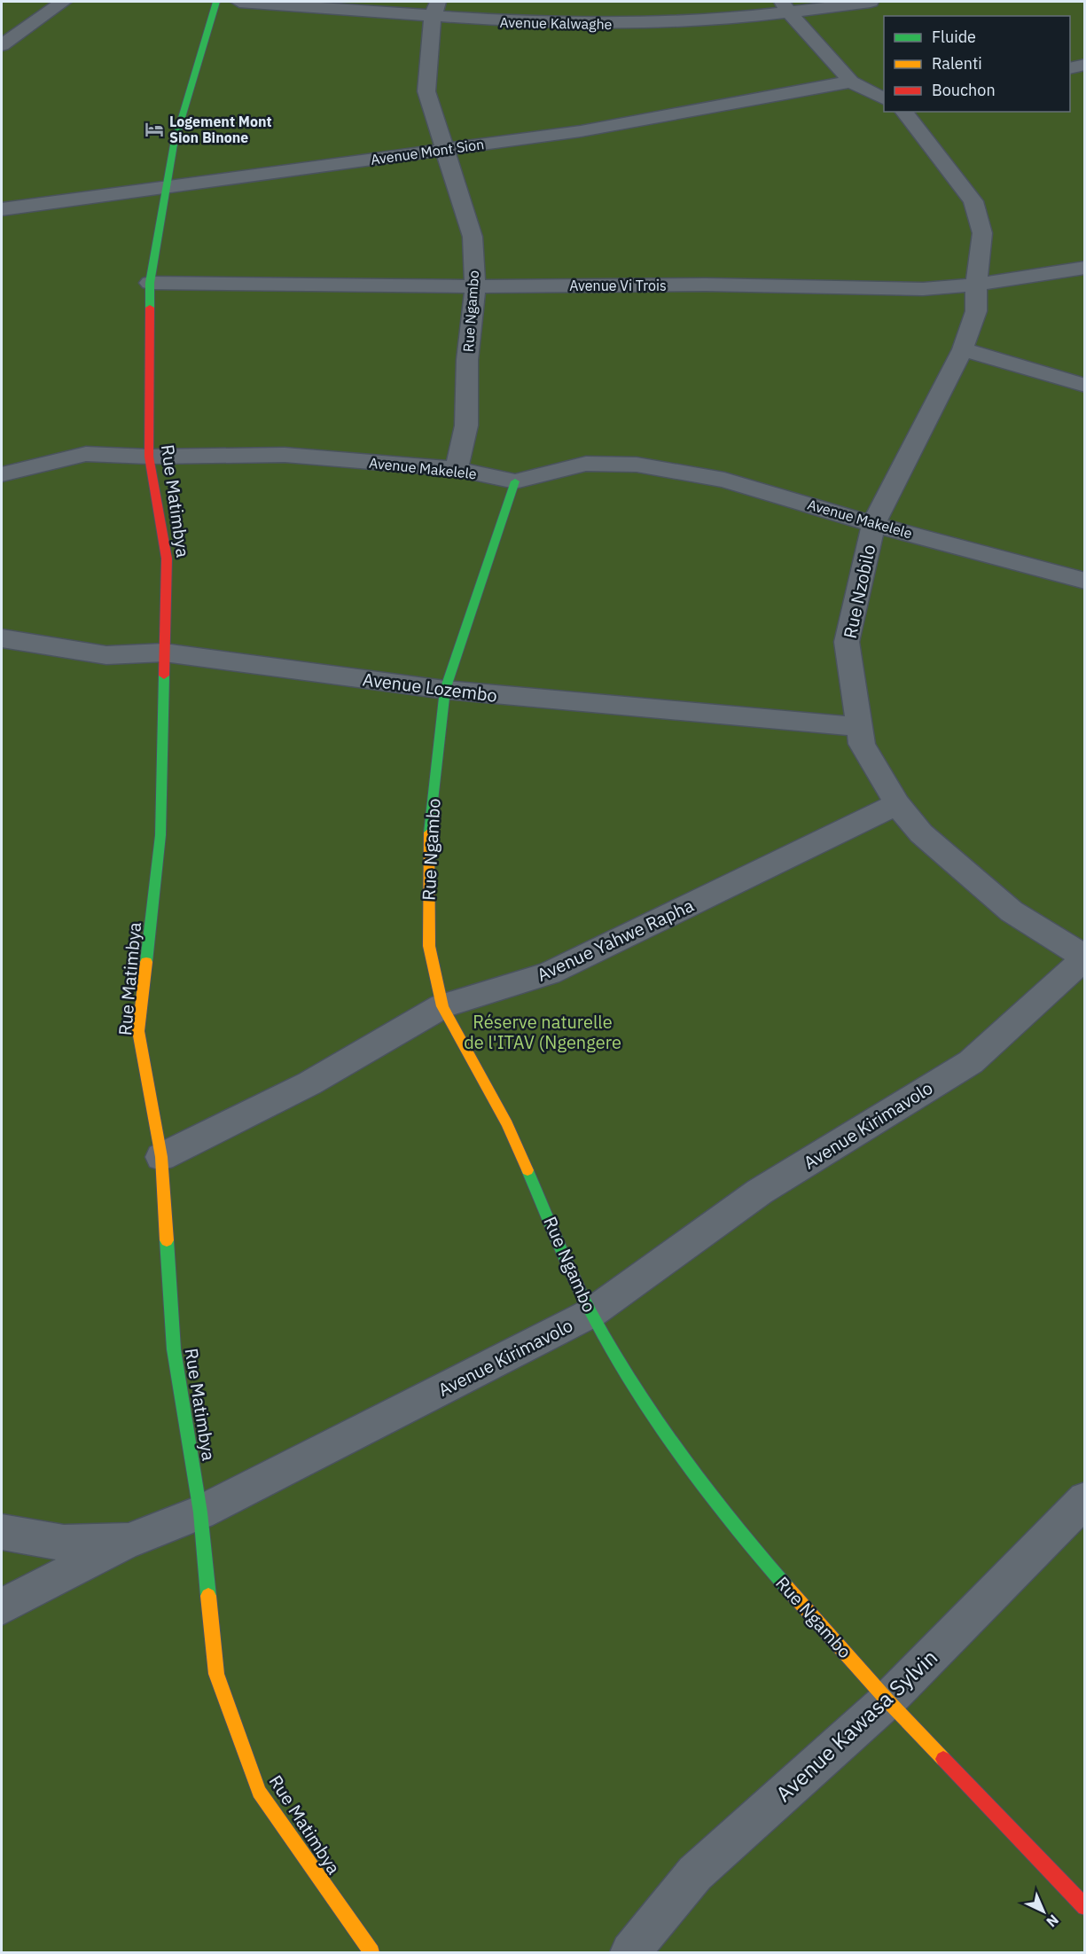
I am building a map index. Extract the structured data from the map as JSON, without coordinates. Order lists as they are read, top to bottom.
{
  "streets": {
    "street": [
      "Avenue Kalwaghe",
      "Avenue Mont Sion",
      "Avenue Vi Trois",
      "Rue Ngambo",
      "Avenue Makelele",
      "Rue Matimbya",
      "Rue Nzobilo",
      "Avenue Lozembo",
      "Avenue Yahwe Rapha",
      "Avenue Kirimavolo",
      "Avenue Kawasa Sylvin"
    ]
  },
  "crossings": [
    ["Avenue Kalwaghe", "Rue Ngambo"],
    ["Avenue Mont Sion", "Rue Ngambo"],
    ["Avenue Mont Sion", "Rue Matimbya"],
    ["Avenue Vi Trois", "Rue Ngambo"],
    ["Avenue Vi Trois", "Rue Matimbya"],
    ["Avenue Vi Trois", "Rue Nzobilo"],
    ["Rue Ngambo", "Avenue Makelele"],
    ["Rue Ngambo", "Avenue Lozembo"],
    ["Rue Ngambo", "Avenue Yahwe Rapha"],
    ["Rue Ngambo", "Avenue Kirimavolo"],
    ["Rue Ngambo", "Avenue Kawasa Sylvin"],
    ["Avenue Makelele", "Rue Matimbya"],
    ["Avenue Makelele", "Rue Nzobilo"],
    ["Rue Matimbya", "Avenue Lozembo"],
    ["Rue Matimbya", "Avenue Yahwe Rapha"],
    ["Rue Matimbya", "Avenue Kirimavolo"],
    ["Rue Nzobilo", "Avenue Lozembo"],
    ["Rue Nzobilo", "Avenue Yahwe Rapha"],
    ["Rue Nzobilo", "Avenue Kirimavolo"]
  ],
  "parks": ["Réserve naturelle de l'ITAV (Ngengere"],
  "places": {
    "hotel": ["Logement Mont Sion Binone"]
  },
  "legend": ["Fluide", "Ralenti", "Bouchon"],
  "north": "bottom right"
}
